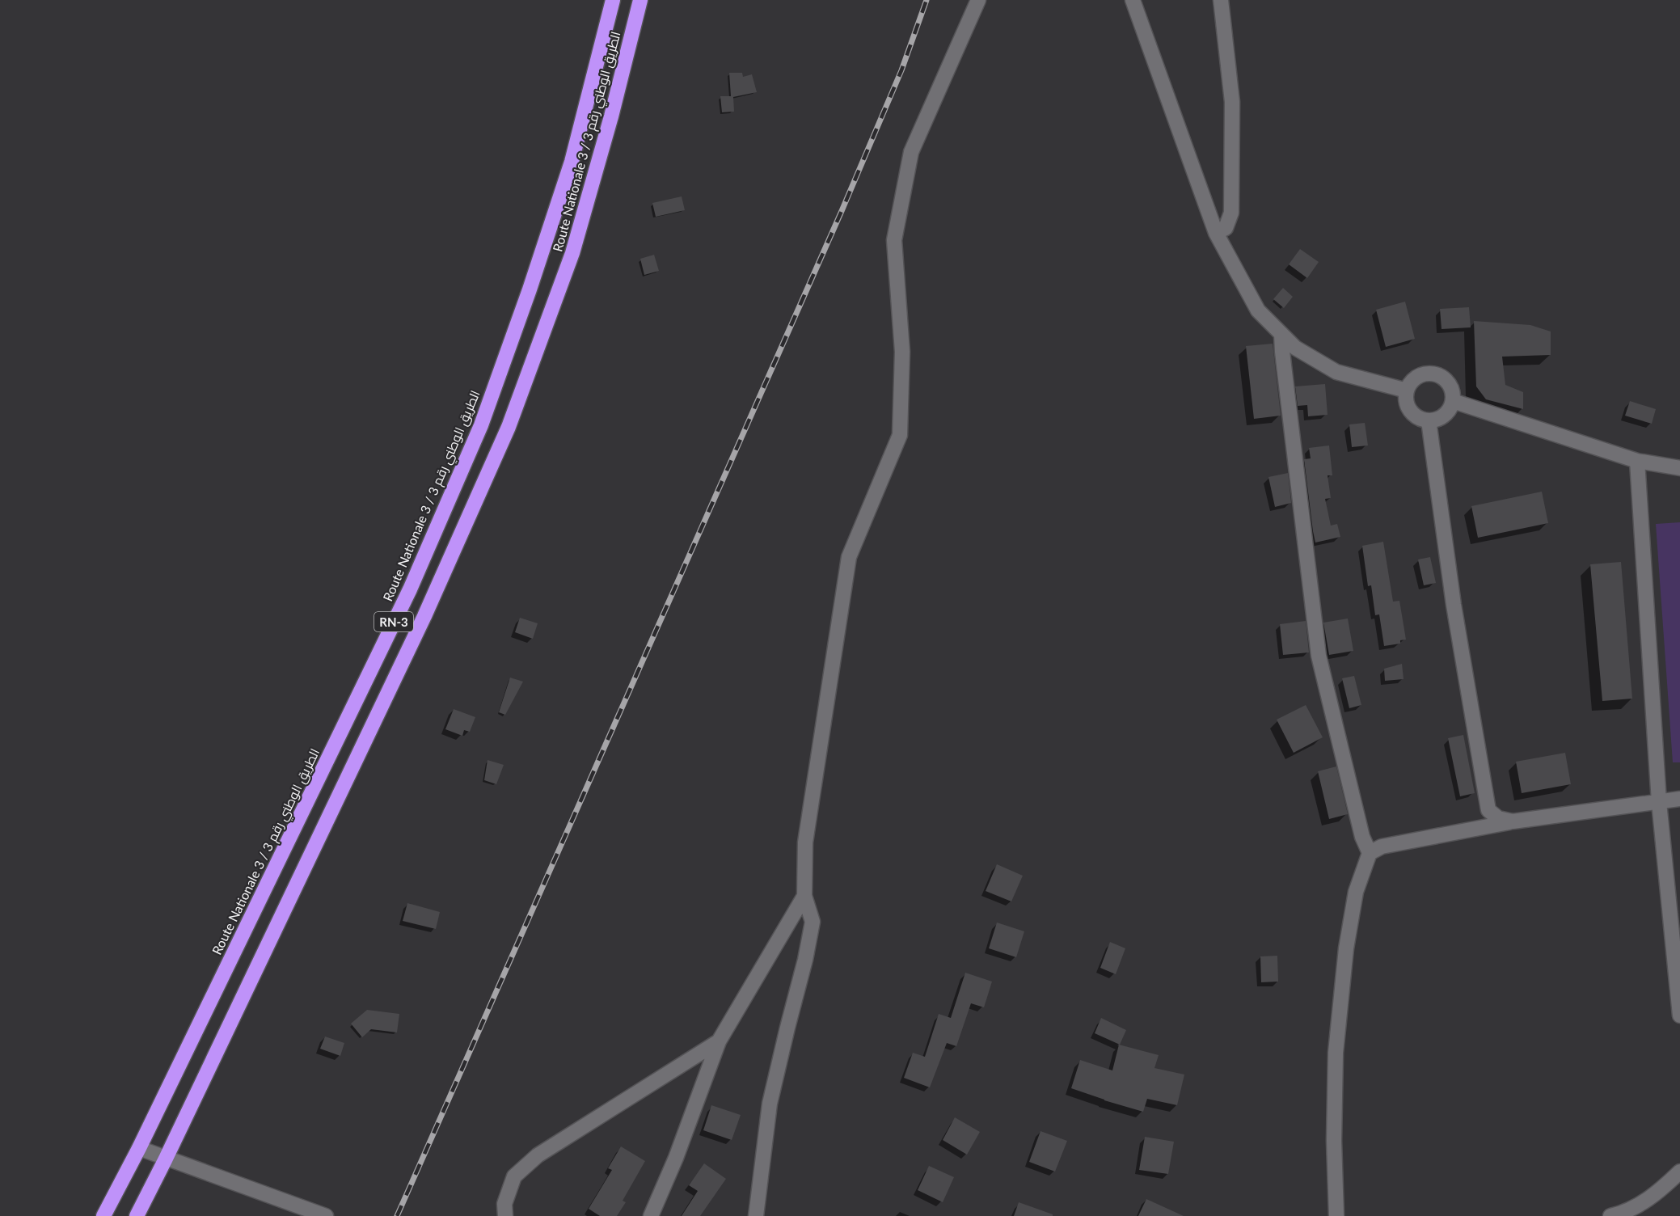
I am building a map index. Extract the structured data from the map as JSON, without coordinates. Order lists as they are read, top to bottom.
{
  "streets": {
    "highway": ["Route Nationale 3 / الطريق الوطني رقم 3", "RN-3"]
  }
}
